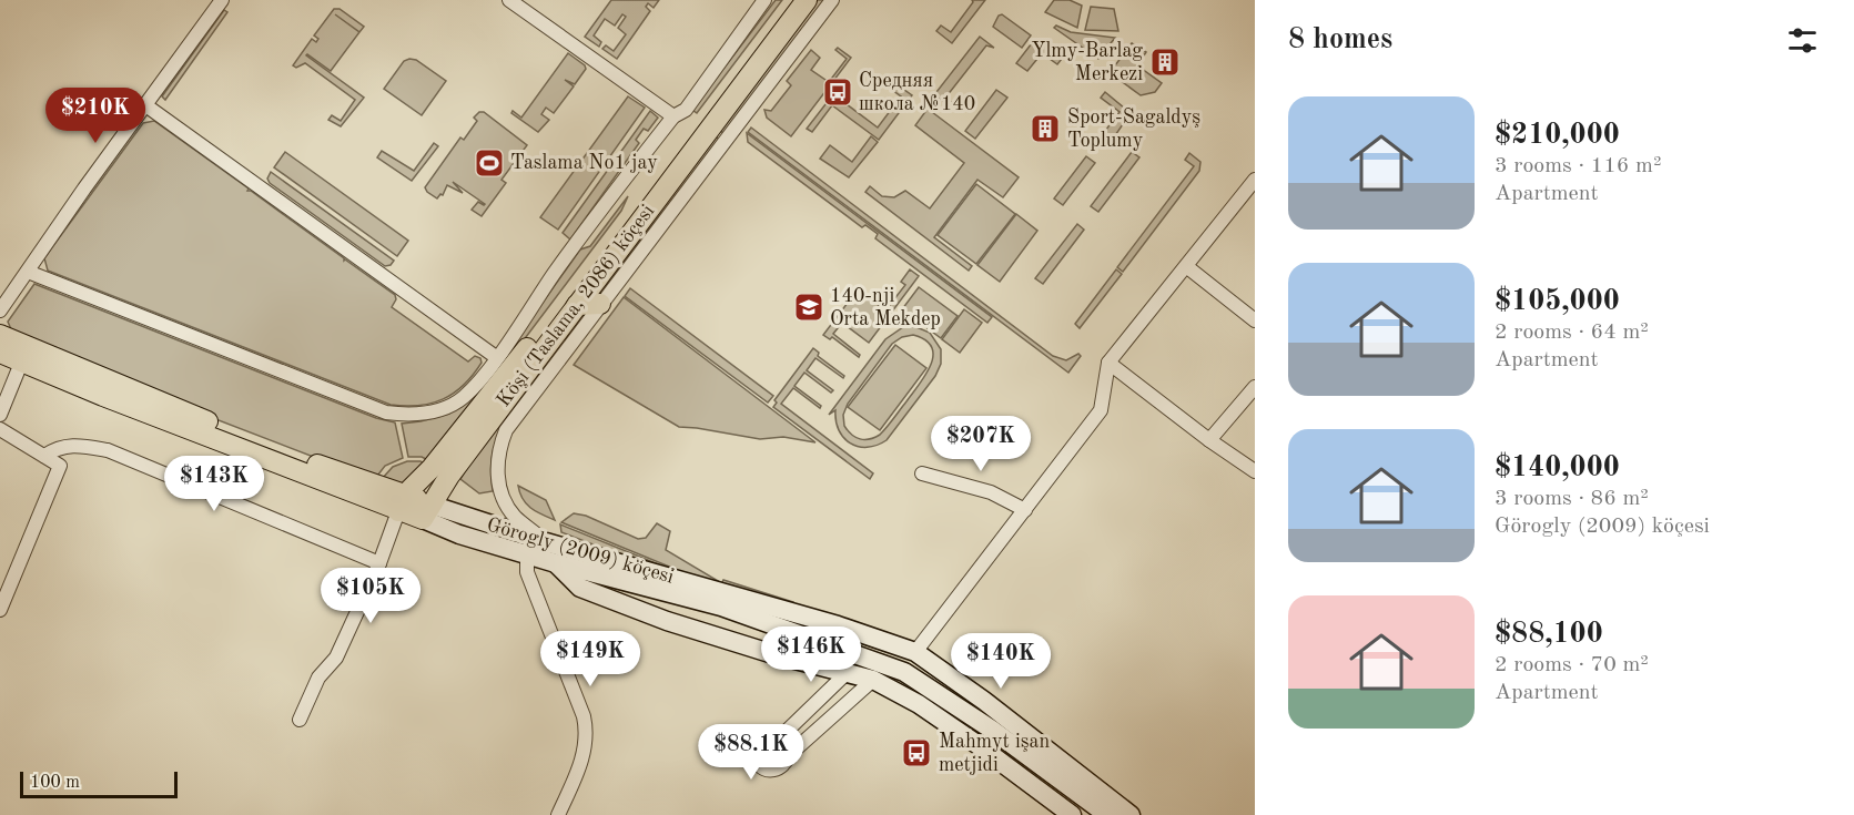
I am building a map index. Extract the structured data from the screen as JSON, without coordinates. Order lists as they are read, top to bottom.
{
  "streets": {
    "main road": ["Köşi (Taslama, 2086) köçesi", "Görogly (2009) köçesi"]
  },
  "crossings": [
    ["Köşi (Taslama, 2086) köçesi", "Görogly (2009) köçesi"]
  ],
  "places": {
    "building": ["Ylmy-Barlag Merkezi", "Sport-Sagaldyş Toplumy"],
    "bus stop": ["Средняя школа №140", "Mahmyt işan metjidi"],
    "sports": ["Taslama No1 jay"],
    "school or university": ["140-nji Orta Mekdep"]
  },
  "scale_bar": "100 m",
  "page": {
    "heading": "8 homes",
    "list": [
      {
        "name": "$210,000",
        "note": "3 rooms · 116 m² · Apartment"
      },
      {
        "name": "$105,000",
        "note": "2 rooms · 64 m² · Apartment"
      },
      {
        "name": "$140,000",
        "note": "3 rooms · 86 m² · Görogly (2009) köçesi"
      },
      {
        "name": "$88,100",
        "note": "2 rooms · 70 m² · Apartment"
      }
    ],
    "price": [
      "$210K",
      "$207K",
      "$143K",
      "$105K",
      "$146K",
      "$149K",
      "$140K",
      "$88.1K"
    ],
    "scale": "100 m"
  }
}
